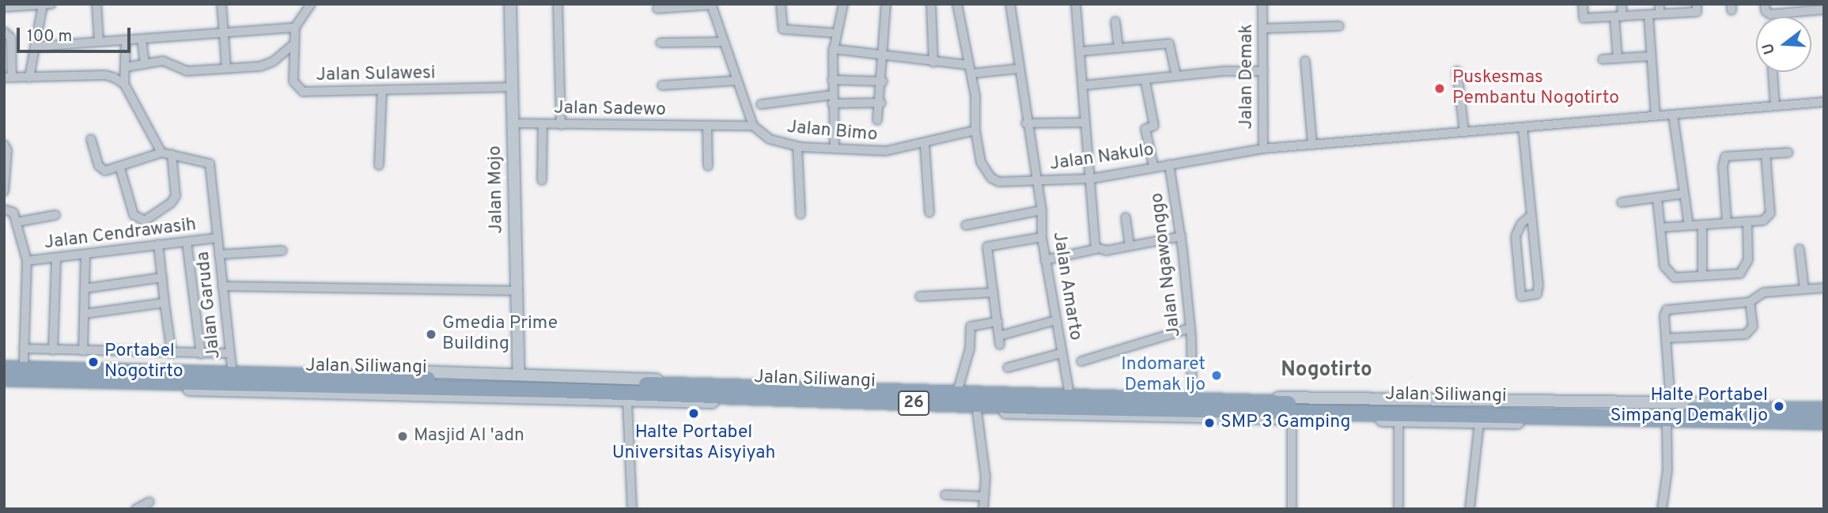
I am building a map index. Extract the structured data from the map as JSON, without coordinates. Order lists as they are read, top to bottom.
{
  "streets": {
    "highway": ["Jalan Siliwangi", "26"],
    "street": [
      "Jalan Sulawesi",
      "Jalan Demak",
      "Jalan Sadewo",
      "Jalan Bimo",
      "Jalan Nakulo",
      "Jalan Mojo",
      "Jalan Cendrawasih",
      "Jalan Ngawonggo",
      "Jalan Amarto",
      "Jalan Garuda"
    ]
  },
  "crossings": [
    ["Jalan Sulawesi", "Jalan Mojo"],
    ["Jalan Demak", "Jalan Nakulo"],
    ["Jalan Sadewo", "Jalan Bimo"],
    ["Jalan Sadewo", "Jalan Mojo"],
    ["Jalan Bimo", "Jalan Nakulo"],
    ["Jalan Nakulo", "Jalan Ngawonggo"],
    ["Jalan Nakulo", "Jalan Amarto"],
    ["Jalan Cendrawasih", "Jalan Garuda"]
  ],
  "districts": ["Nogotirto"],
  "places": [
    "Puskesmas Pembantu Nogotirto",
    "Gmedia Prime Building",
    "Portabel Nogotirto",
    "Indomaret Demak Ijo",
    "Halte Portabel Simpang Demak Ijo",
    "Halte Portabel Universitas Aisyiyah",
    "SMP 3 Gamping",
    "Masjid Al 'adn"
  ],
  "scale_bar": "100 m",
  "north": "left"
}
